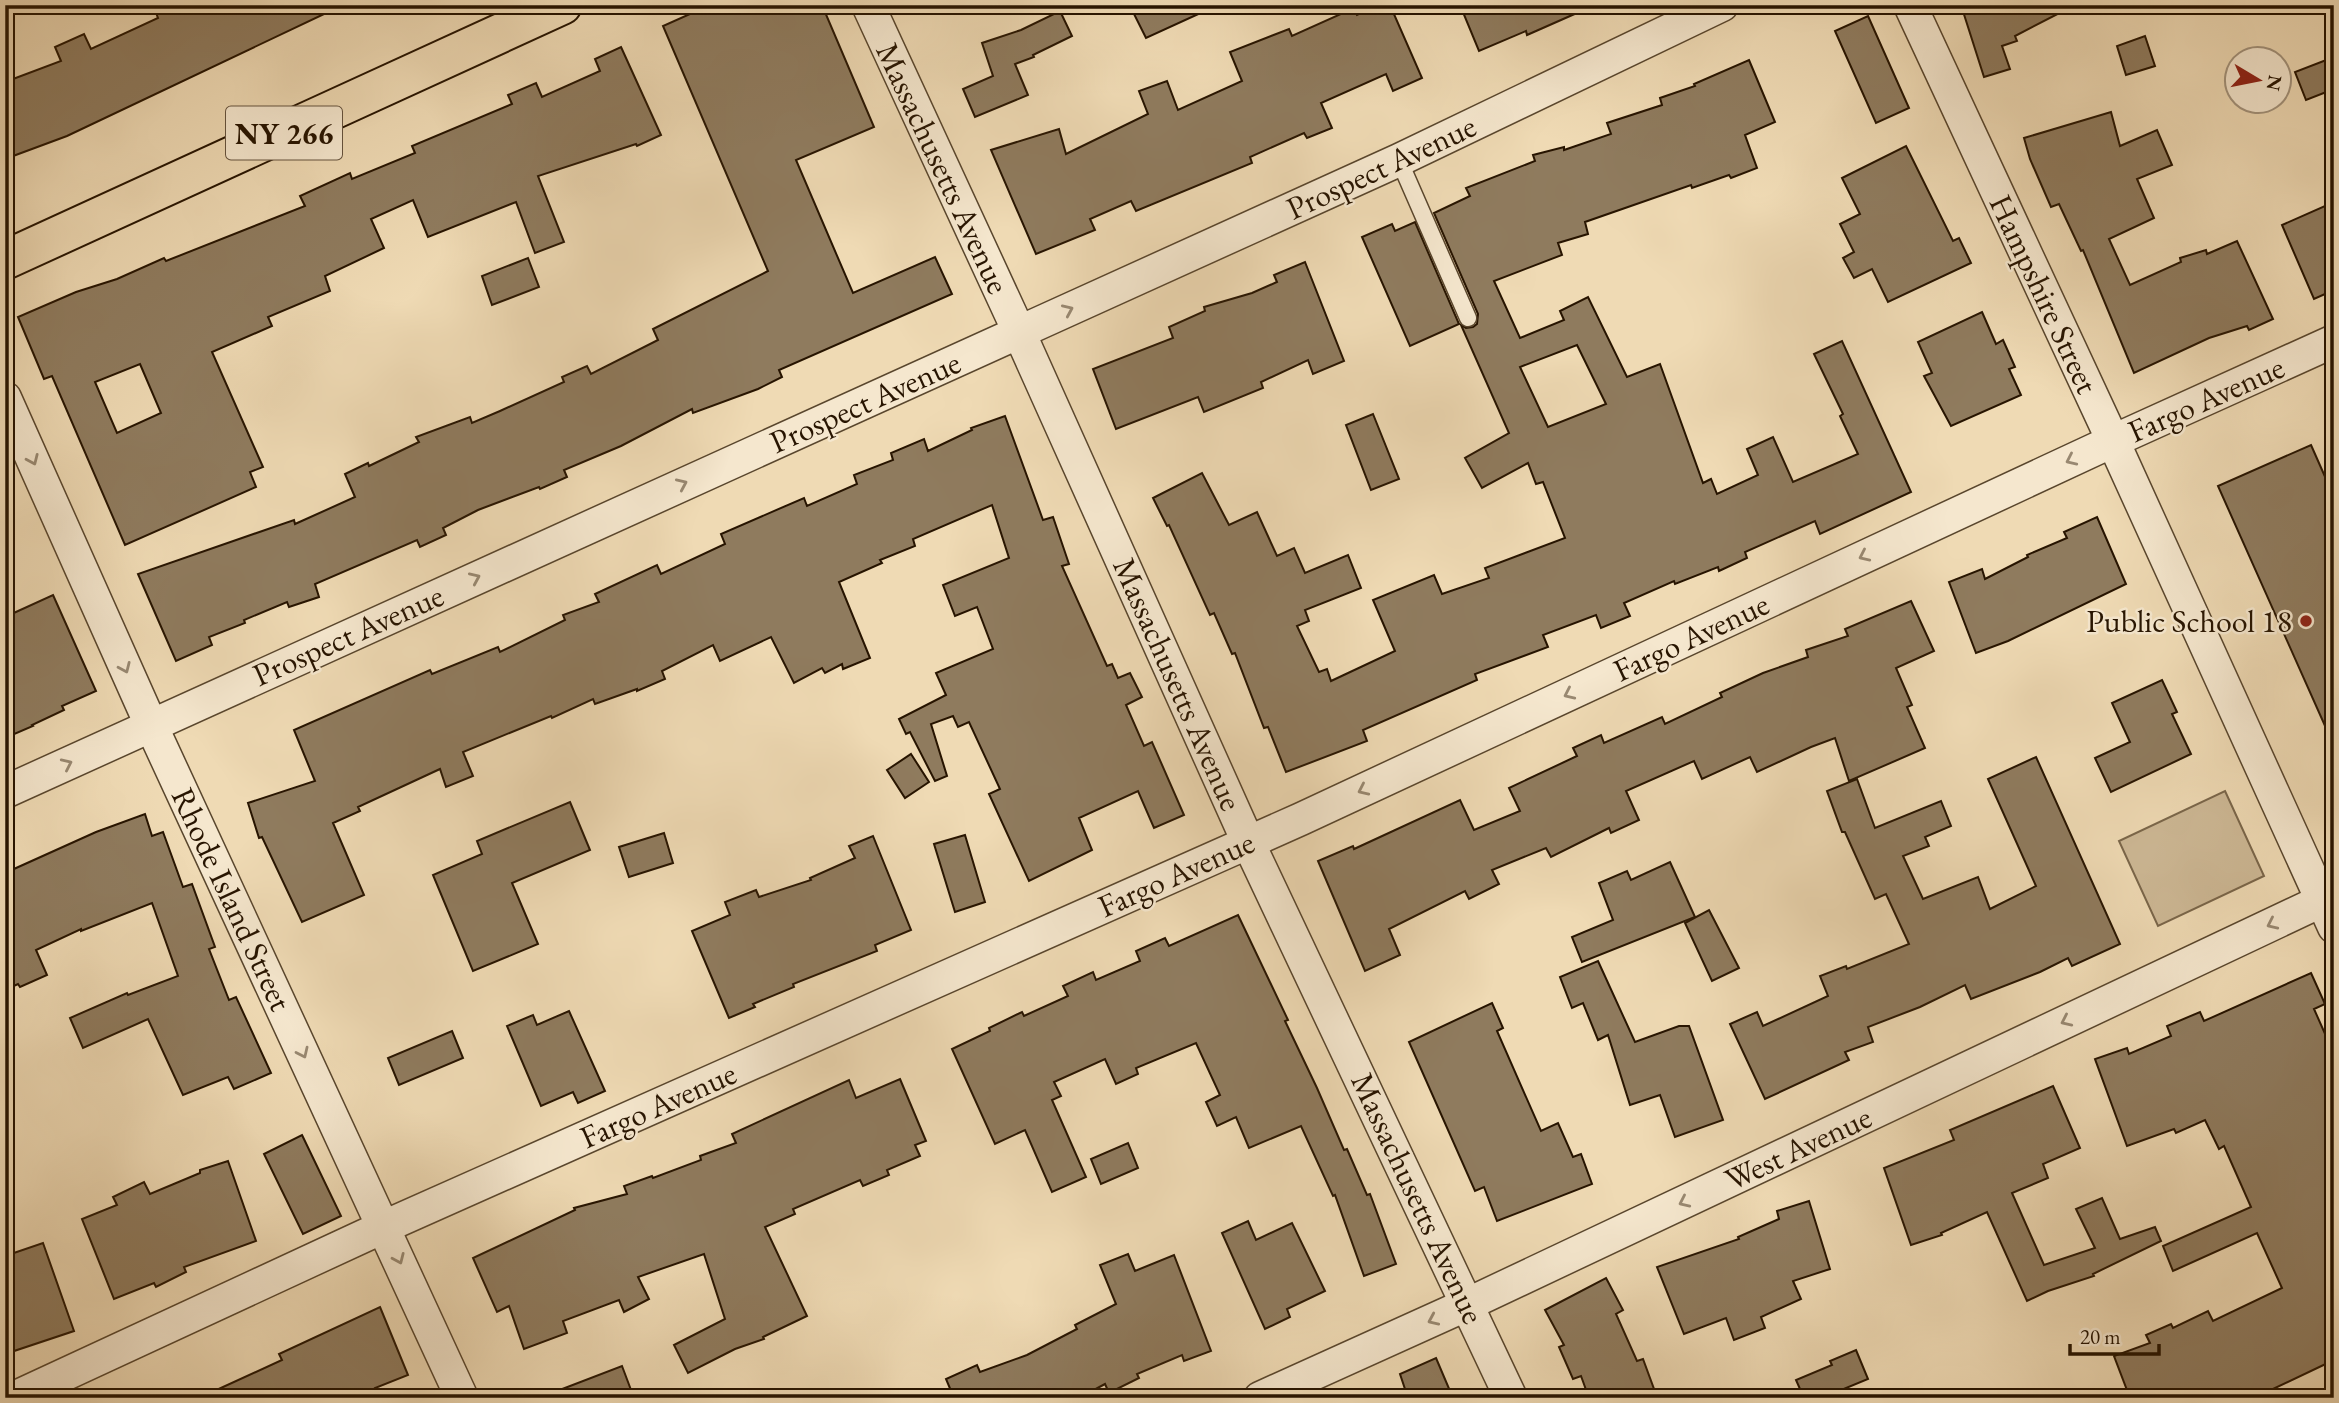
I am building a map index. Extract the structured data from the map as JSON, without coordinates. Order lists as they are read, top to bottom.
{
  "streets": {
    "main road": ["NY 266"],
    "street": [
      "Prospect Avenue",
      "Massachusetts Avenue",
      "Hampshire Street",
      "Fargo Avenue",
      "Rhode Island Street",
      "West Avenue"
    ]
  },
  "crossings": [
    ["Prospect Avenue", "Massachusetts Avenue"],
    ["Prospect Avenue", "Rhode Island Street"],
    ["Massachusetts Avenue", "Fargo Avenue"],
    ["Massachusetts Avenue", "West Avenue"],
    ["Hampshire Street", "Fargo Avenue"],
    ["Hampshire Street", "West Avenue"],
    ["Fargo Avenue", "Rhode Island Street"]
  ],
  "one_way": [
    "Prospect Avenue",
    "Fargo Avenue",
    "Rhode Island Street",
    "West Avenue"
  ],
  "places": ["Public School 18"],
  "scale_bar": "20 m",
  "north": "right"
}
